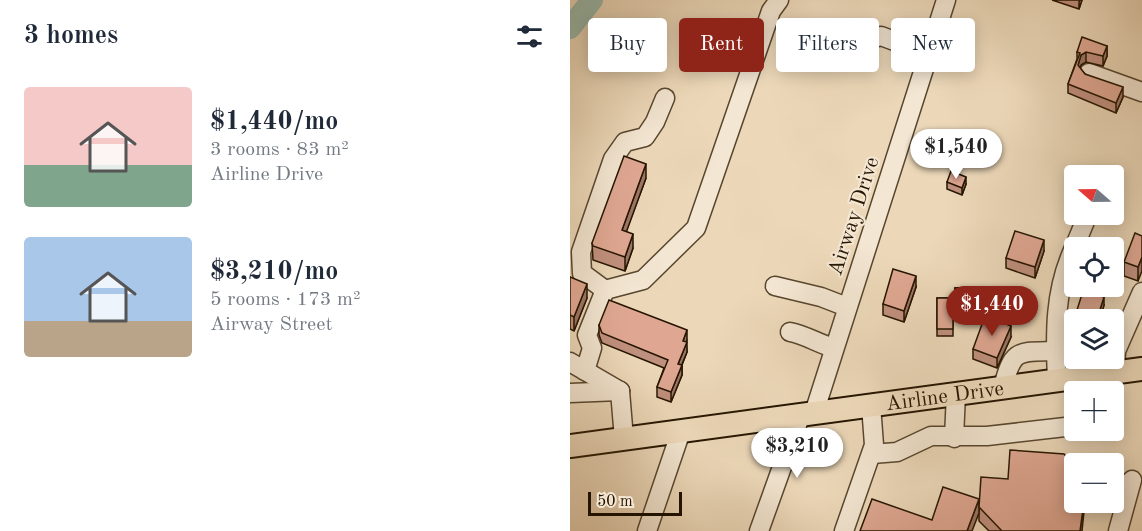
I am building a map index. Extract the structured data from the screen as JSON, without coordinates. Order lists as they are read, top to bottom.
{
  "streets": {
    "main road": ["Airline Drive"],
    "street": ["Airway Drive"]
  },
  "crossings": [
    ["Airway Drive", "Airline Drive"]
  ],
  "scale_bar": "50 m",
  "north": "left",
  "page": {
    "heading": "3 homes",
    "chip": [
      "Buy",
      "Rent",
      "Filters",
      "New"
    ],
    "list": [
      {
        "name": "$1,440/mo",
        "note": "3 rooms · 83 m² · Airline Drive"
      },
      {
        "name": "$3,210/mo",
        "note": "5 rooms · 173 m² · Airway Street"
      }
    ],
    "price": ["$1,540", "$1,440", "$3,210"],
    "map_buttons": ["+", "−"],
    "scale": "50 m"
  }
}
